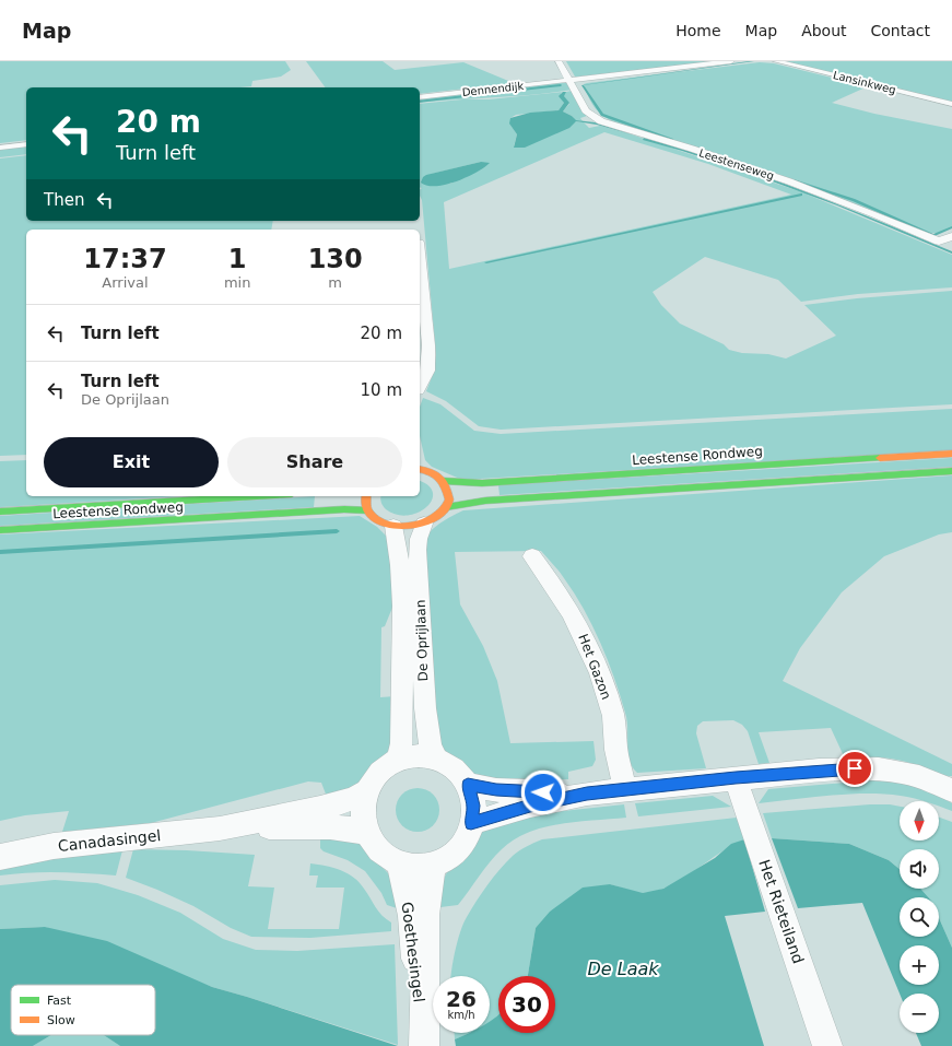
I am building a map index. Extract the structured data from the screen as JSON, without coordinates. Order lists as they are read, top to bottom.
{
  "streets": {
    "main road": ["Leestense Rondweg"],
    "street": [
      "Lansinkweg",
      "Dennendijk",
      "Leestenseweg",
      "De Oprijlaan",
      "Het Gazon",
      "Canadasingel",
      "Het Rieteiland",
      "Goethesingel"
    ]
  },
  "crossings": [
    ["Dennendijk", "Leestenseweg"],
    ["De Oprijlaan", "Canadasingel"],
    ["De Oprijlaan", "Goethesingel"],
    ["Canadasingel", "Goethesingel"]
  ],
  "water": ["De Laak"],
  "legend": ["Fast", "Slow"],
  "north": "bottom",
  "page": {
    "header": "Map",
    "nav": [
      "Home",
      "Map",
      "About",
      "Contact"
    ],
    "turn": ["20 m", "Turn left"],
    "then": "Then",
    "eta": [
      "17:37",
      "Arrival",
      "1",
      "min",
      "130",
      "m"
    ],
    "list": [
      {
        "name": "Turn left",
        "value": "20 m"
      },
      {
        "name": "Turn left",
        "note": "De Oprijlaan",
        "value": "10 m"
      }
    ],
    "buttons": ["Exit", "Share"],
    "map_buttons": ["+", "−"],
    "speed": "26 km/h",
    "limit": "30"
  }
}
